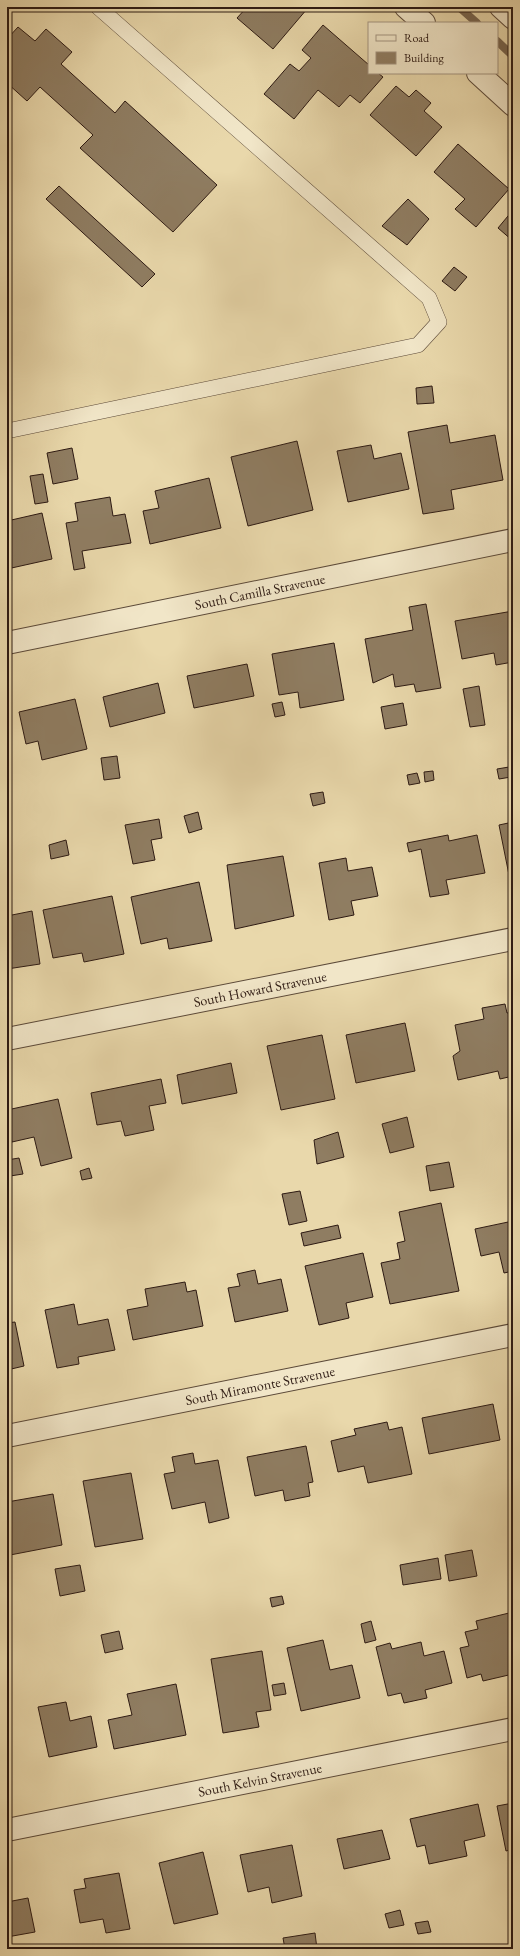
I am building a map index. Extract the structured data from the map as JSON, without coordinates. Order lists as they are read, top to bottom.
{
  "streets": {
    "street": [
      "South Camilla Stravenue",
      "South Howard Stravenue",
      "South Miramonte Stravenue",
      "South Kelvin Stravenue"
    ]
  },
  "legend": ["Road", "Building"]
}
